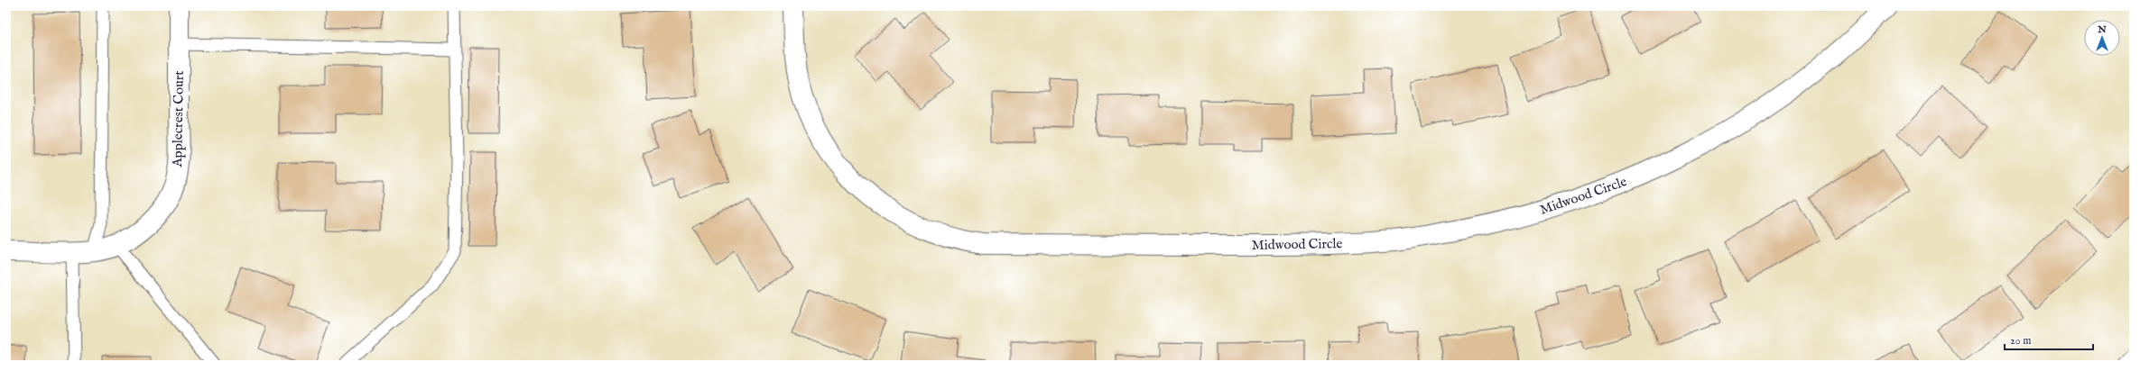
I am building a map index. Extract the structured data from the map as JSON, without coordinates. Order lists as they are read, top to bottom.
{
  "streets": {
    "street": ["Applecrest Court", "Midwood Circle"]
  },
  "scale_bar": "20 m",
  "north": "top"
}
